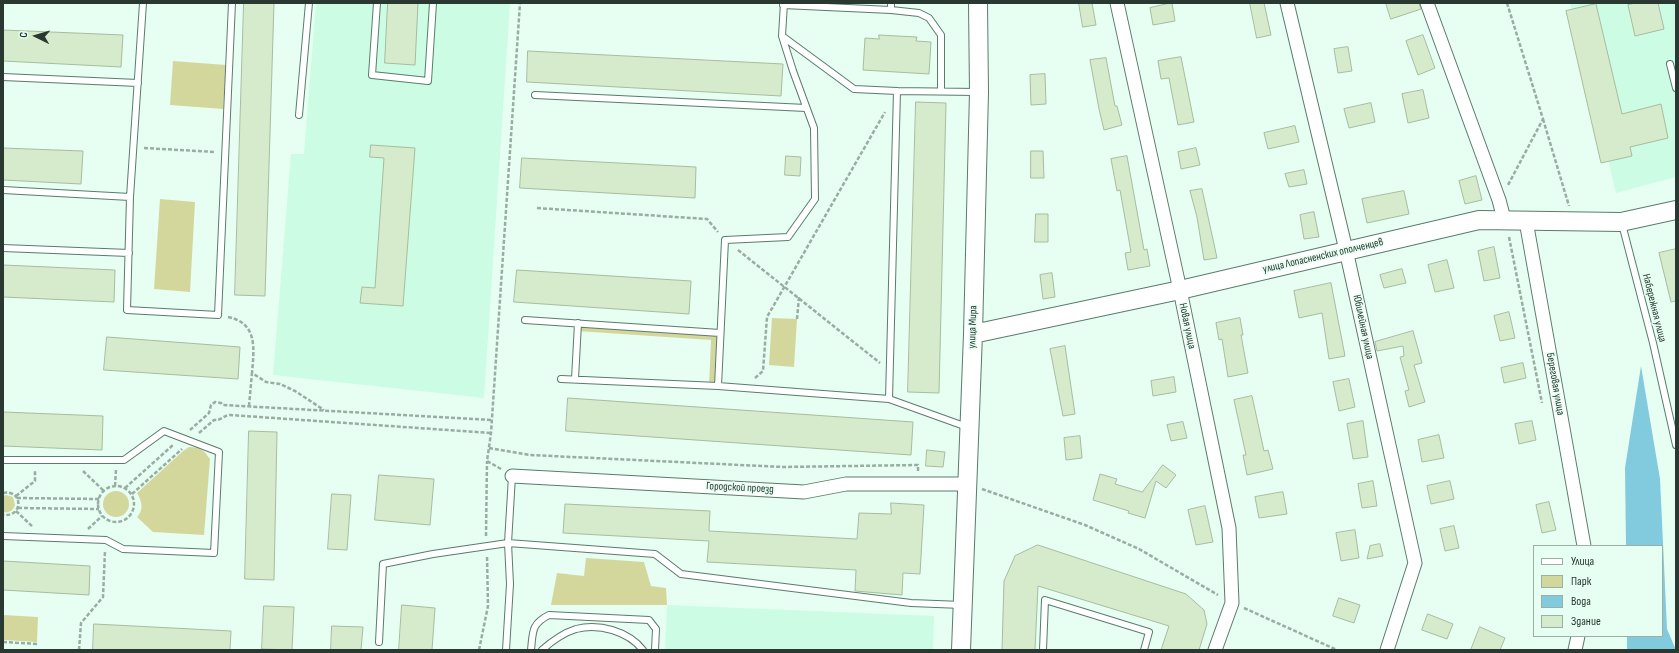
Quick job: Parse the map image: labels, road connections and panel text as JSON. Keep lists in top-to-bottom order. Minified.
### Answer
{"streets":{"street":["улица Лопасненских ополченцев","Новая улица","улица Мира","Юбилейная улица","Береговая улица","Городской проезд"],"lane":["Набережная улица"]},"crossings":[["улица Лопасненских ополченцев","Набережная улица"],["улица Лопасненских ополченцев","Новая улица"],["улица Лопасненских ополченцев","улица Мира"],["улица Лопасненских ополченцев","Юбилейная улица"],["улица Лопасненских ополченцев","Береговая улица"],["улица Мира","Городской проезд"]],"legend":["Улица","Парк","Вода","Здание"],"north":"left"}
